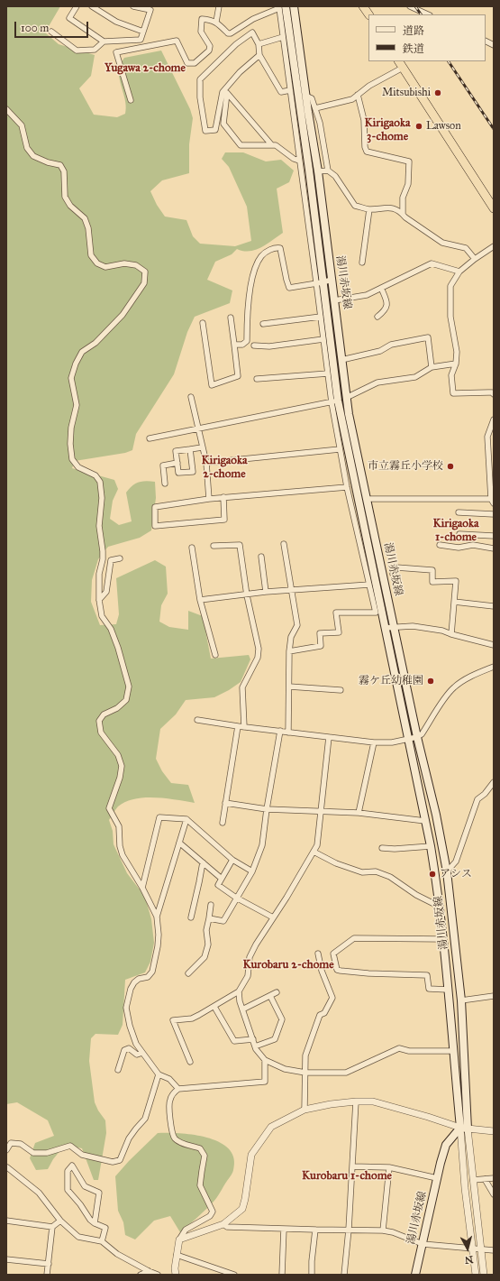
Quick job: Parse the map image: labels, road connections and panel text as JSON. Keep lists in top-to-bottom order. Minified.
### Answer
{"streets":{"main road":["湯川赤坂線"]},"districts":["Yugawa 2-chome","Kirigaoka 3-chome","Kirigaoka 2-chome","Kirigaoka 1-chome","Kurobaru 2-chome","Kurobaru 1-chome"],"places":["Mitsubishi","Lawson","市立霧丘小学校","霧ケ丘幼稚園","アシス"],"legend":["道路","鉄道"],"scale_bar":"100 m","north":"bottom"}
